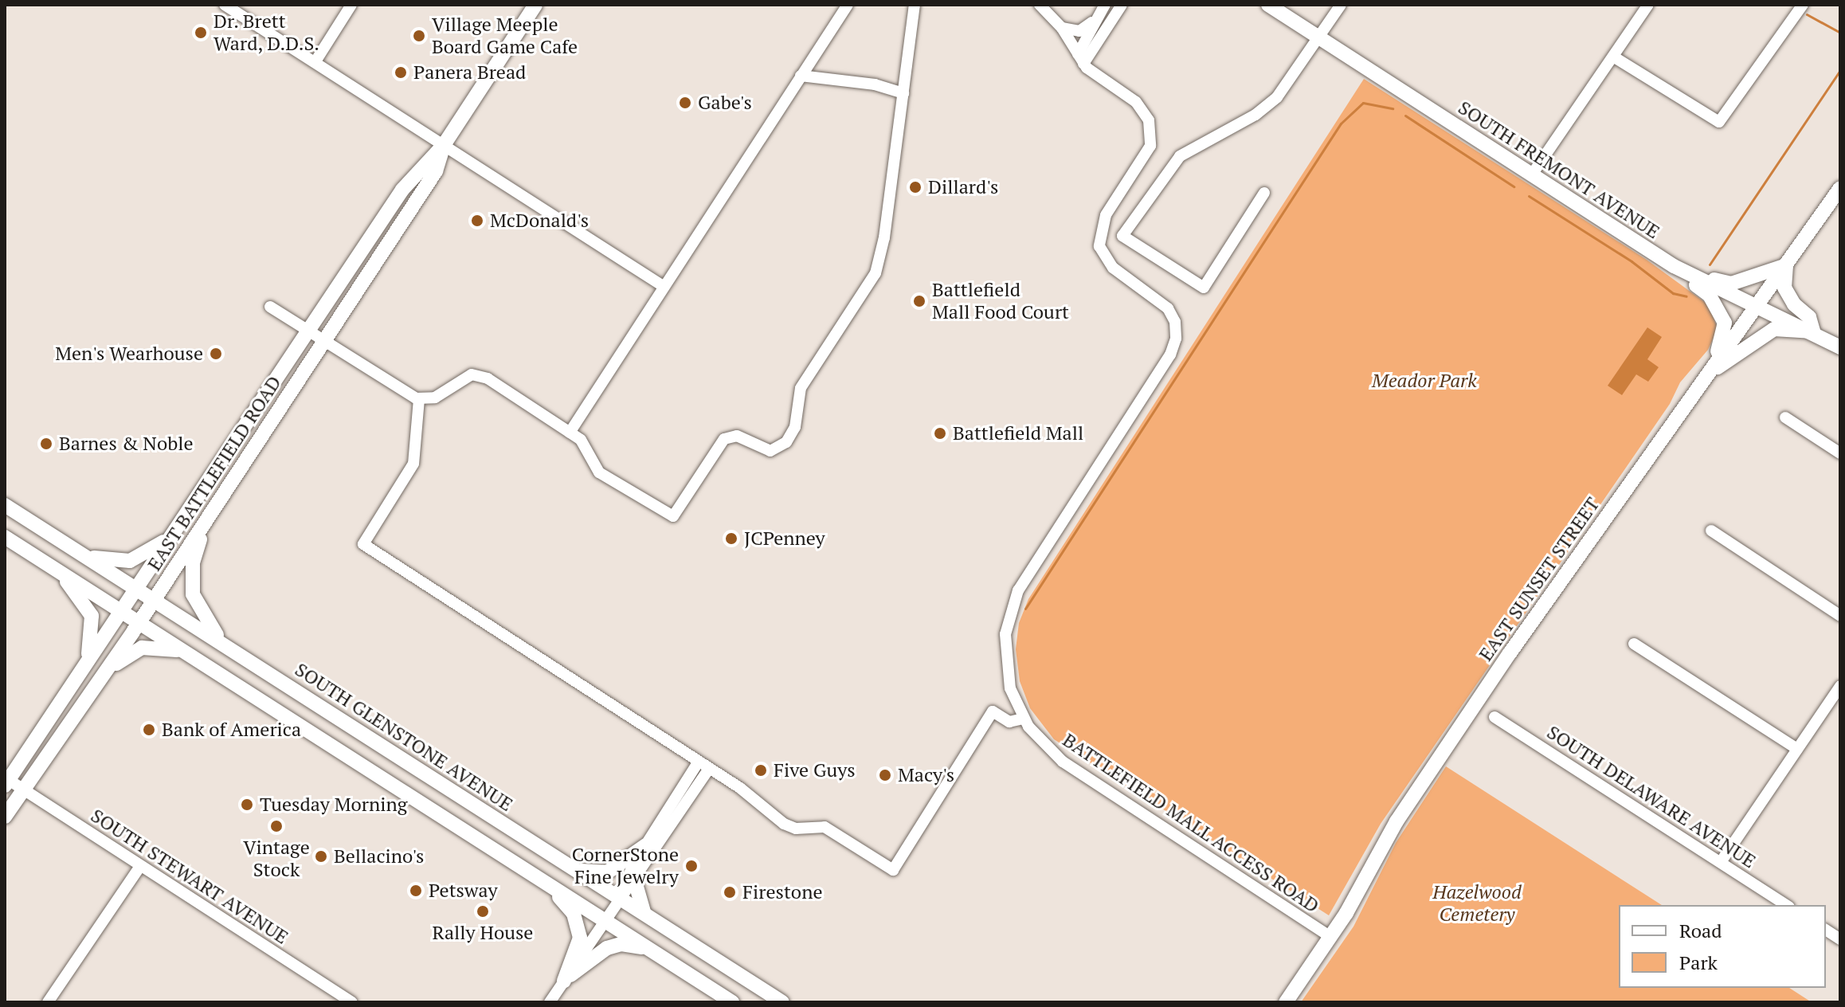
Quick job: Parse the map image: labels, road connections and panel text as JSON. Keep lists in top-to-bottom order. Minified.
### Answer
{"streets":{"main road":["SOUTH FREMONT AVENUE","EAST BATTLEFIELD ROAD","EAST SUNSET STREET","SOUTH GLENSTONE AVENUE"],"street":["SOUTH DELAWARE AVENUE","BATTLEFIELD MALL ACCESS ROAD","SOUTH STEWART AVENUE"]},"crossings":[["SOUTH FREMONT AVENUE","EAST SUNSET STREET"],["EAST BATTLEFIELD ROAD","SOUTH GLENSTONE AVENUE"],["EAST BATTLEFIELD ROAD","SOUTH STEWART AVENUE"],["EAST SUNSET STREET","BATTLEFIELD MALL ACCESS ROAD"]],"parks":["Meador Park","Hazelwood Cemetery"],"places":["Dr. Brett Ward, D.D.S.","Village Meeple Board Game Cafe","Panera Bread","Gabe's","Dillard's","McDonald's","Battlefield Mall Food Court","Men's Wearhouse","Battlefield Mall","Barnes & Noble","JCPenney","Bank of America","Five Guys","Macy's","Tuesday Morning","Vintage Stock","Bellacino's","CornerStone Fine Jewelry","Petsway","Firestone","Rally House"],"legend":["Road","Park"]}
